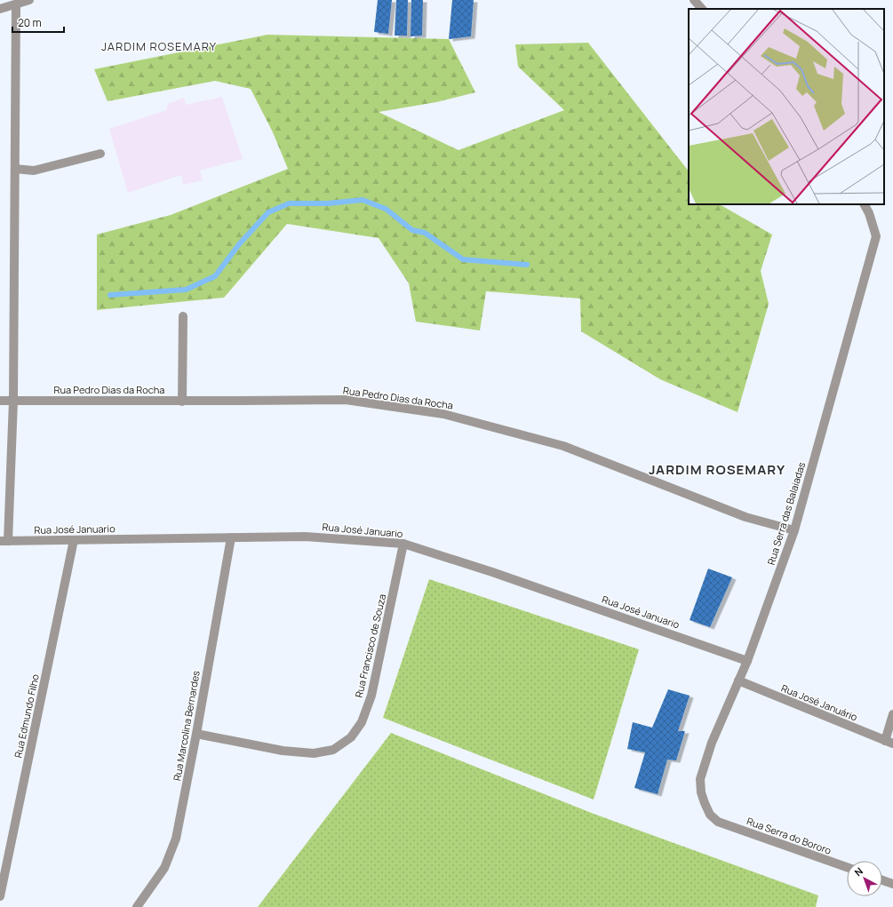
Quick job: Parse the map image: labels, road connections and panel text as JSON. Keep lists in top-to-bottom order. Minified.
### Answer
{"streets":{"street":["Rua Pedro Dias da Rocha","Rua Serra das Balaiadas","Rua José Januario","Rua Francisco de Souza","Rua José Januário","Rua Edmundo Filho","Rua Marcolina Bernardes","Rua Serra do Bororo"]},"crossings":[["Rua Pedro Dias da Rocha","Rua Serra das Balaiadas"],["Rua Serra das Balaiadas","Rua José Januario"],["Rua Serra das Balaiadas","Rua José Januário"],["Rua Serra das Balaiadas","Rua Serra do Bororo"],["Rua José Januario","Rua Francisco de Souza"],["Rua José Januario","Rua Edmundo Filho"],["Rua José Januario","Rua Marcolina Bernardes"],["Rua Francisco de Souza","Rua Marcolina Bernardes"]],"districts":["JARDIM ROSEMARY","JARDIM ROSEMARY"],"scale_bar":"20 m","north":"top left"}
